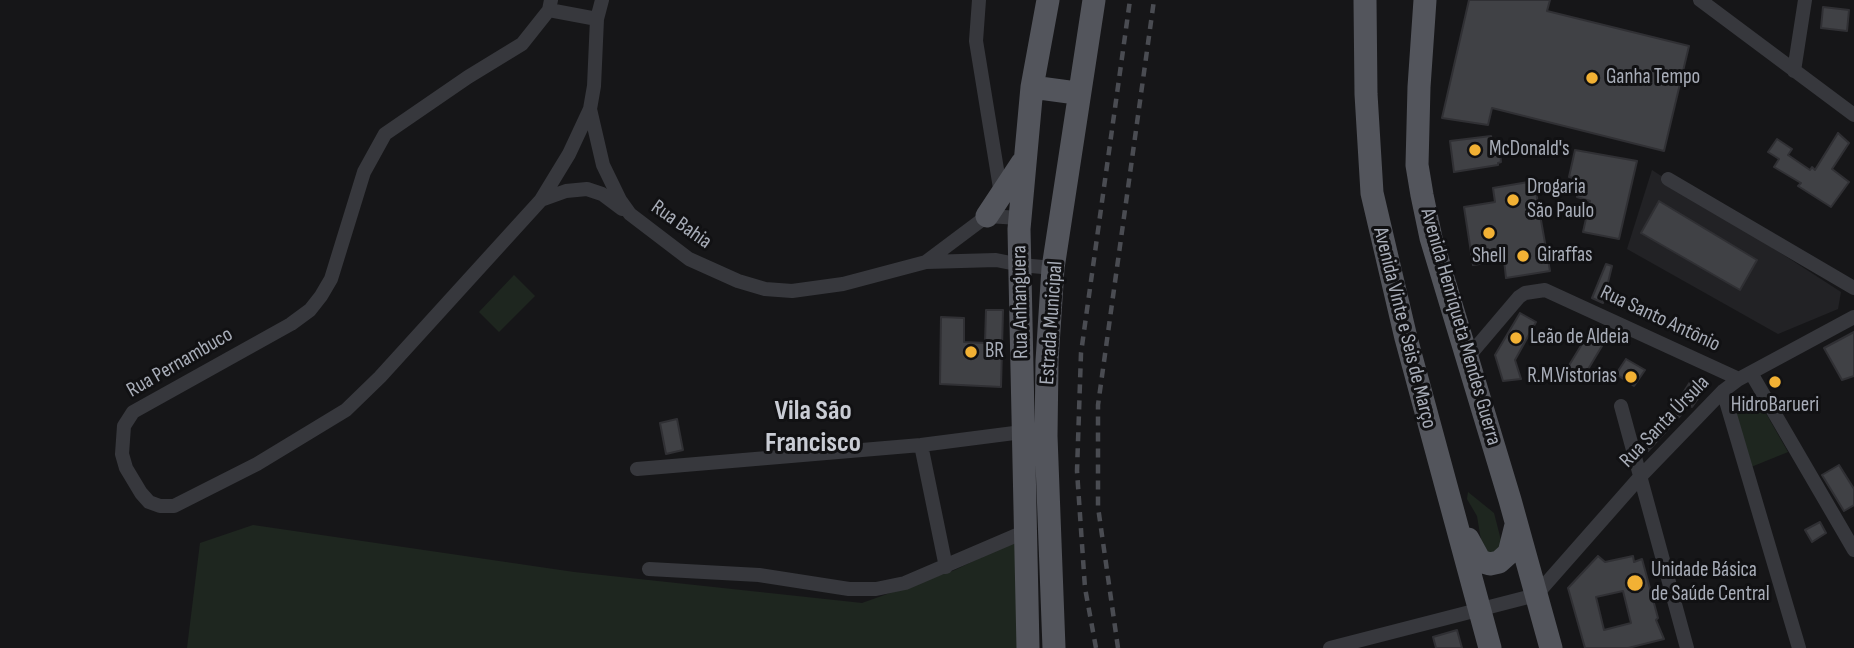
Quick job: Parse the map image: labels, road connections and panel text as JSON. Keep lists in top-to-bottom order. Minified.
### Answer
{"streets":{"main road":["Rua Anhanguera","Estrada Municipal","Avenida Henriqueta Mendes Guerra","Avenida Vinte e Seis de Março"],"street":["Rua Bahia","Rua Santo Antônio","Rua Pernambuco","Rua Santa Úrsula"]},"crossings":[["Rua Bahia","Rua Pernambuco"],["Rua Santo Antônio","Avenida Henriqueta Mendes Guerra"],["Rua Santo Antônio","Rua Santa Úrsula"],["Avenida Henriqueta Mendes Guerra","Rua Santa Úrsula"]],"districts":["Vila São Francisco"],"places":["Ganha Tempo","McDonald's","Drogaria São Paulo","Shell","Giraffas","Leão de Aldeia","BR","R.M.Vistorias","HidroBarueri","Unidade Básica de Saúde Central"]}
